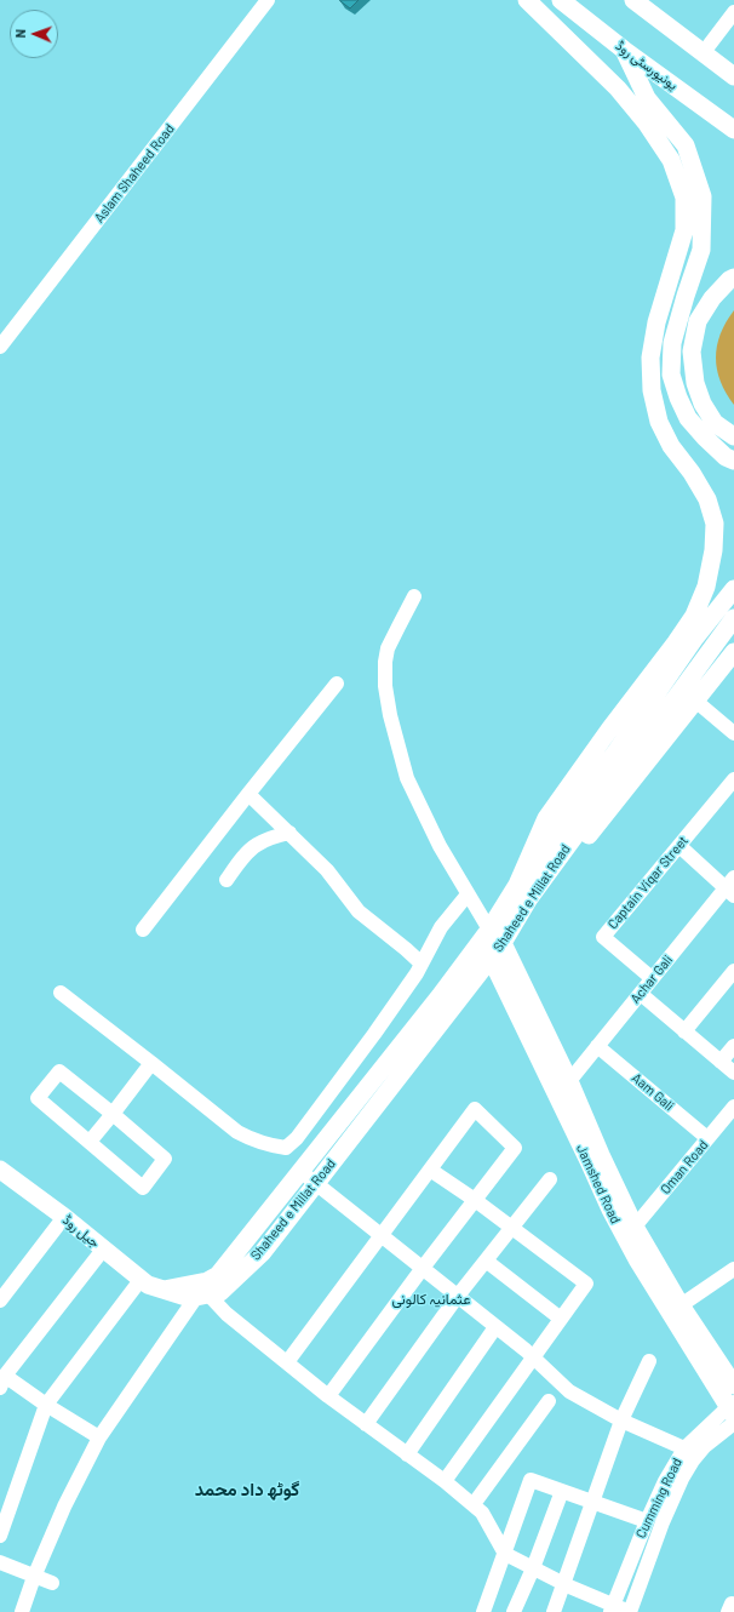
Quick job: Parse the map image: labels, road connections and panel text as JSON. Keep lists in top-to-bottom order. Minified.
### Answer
{"streets":{"main road":["یونیورسٹی روڈ","Shaheed e Millat Road","Jamshed Road","جیل روڈ"],"street":["Aslam Shaheed Road","Captain Viqar Street","Achar Gali","Aam Gali","Oman Road","Cumming Road"]},"crossings":[["Captain Viqar Street","Achar Gali"],["Shaheed e Millat Road","Jamshed Road"],["Shaheed e Millat Road","جیل روڈ"],["Achar Gali","Aam Gali"],["Achar Gali","Jamshed Road"],["Aam Gali","Oman Road"],["Oman Road","Jamshed Road"],["Jamshed Road","Cumming Road"]],"districts":["عثمانیہ کالونی","گوٹھ داد محمد"],"north":"left"}
